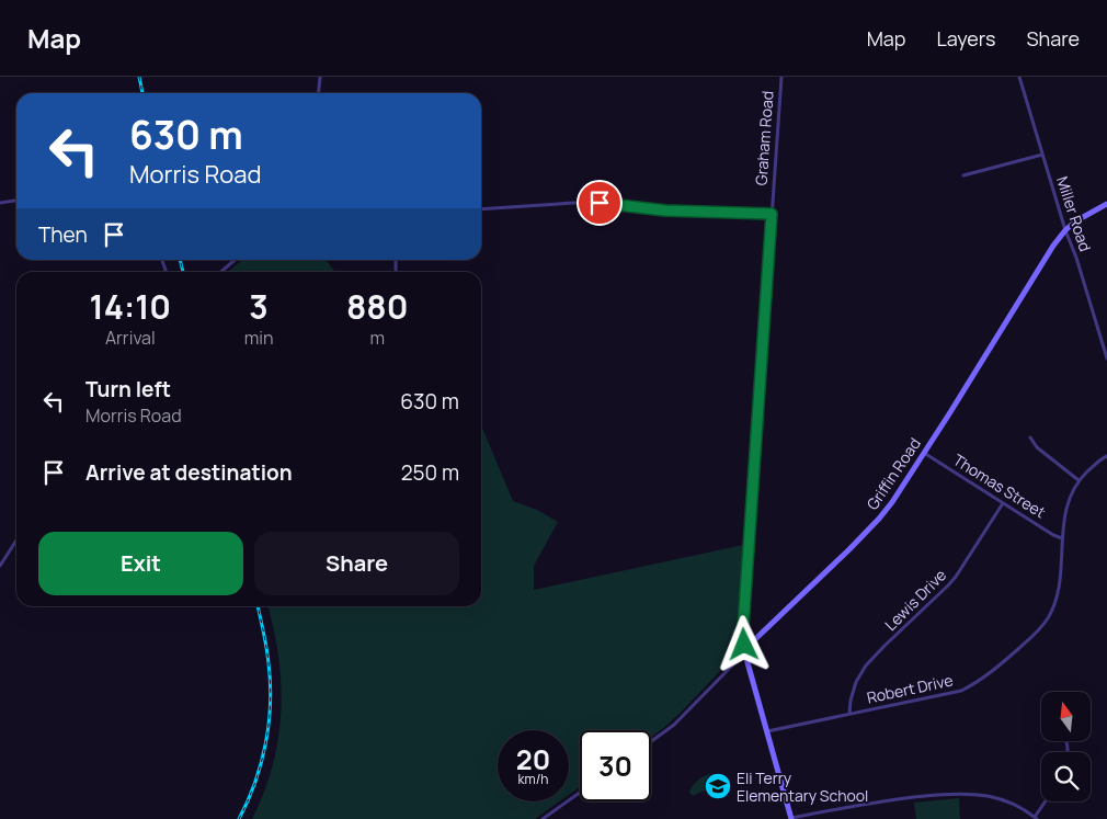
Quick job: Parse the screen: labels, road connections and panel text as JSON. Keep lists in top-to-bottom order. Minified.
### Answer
{"streets":{"street":["Graham Road","Miller Road","Griffin Road","Thomas Street","Lewis Drive","Robert Drive"]},"crossings":[["Graham Road","Griffin Road"],["Graham Road","Robert Drive"],["Miller Road","Griffin Road"],["Griffin Road","Thomas Street"],["Thomas Street","Lewis Drive"],["Thomas Street","Robert Drive"],["Lewis Drive","Robert Drive"]],"places":{"school or university":["Eli Terry Elementary School"]},"north":"top","page":{"header":"Map","nav":["Map","Layers","Share"],"turn":["630 m","Morris Road"],"then":"Then","eta":["14:10","Arrival","3","min","880","m"],"list":[{"name":"Turn left","note":"Morris Road","value":"630 m"},{"name":"Arrive at destination","value":"250 m"}],"buttons":["Exit","Share"],"speed":"20 km/h","limit":"30"}}
